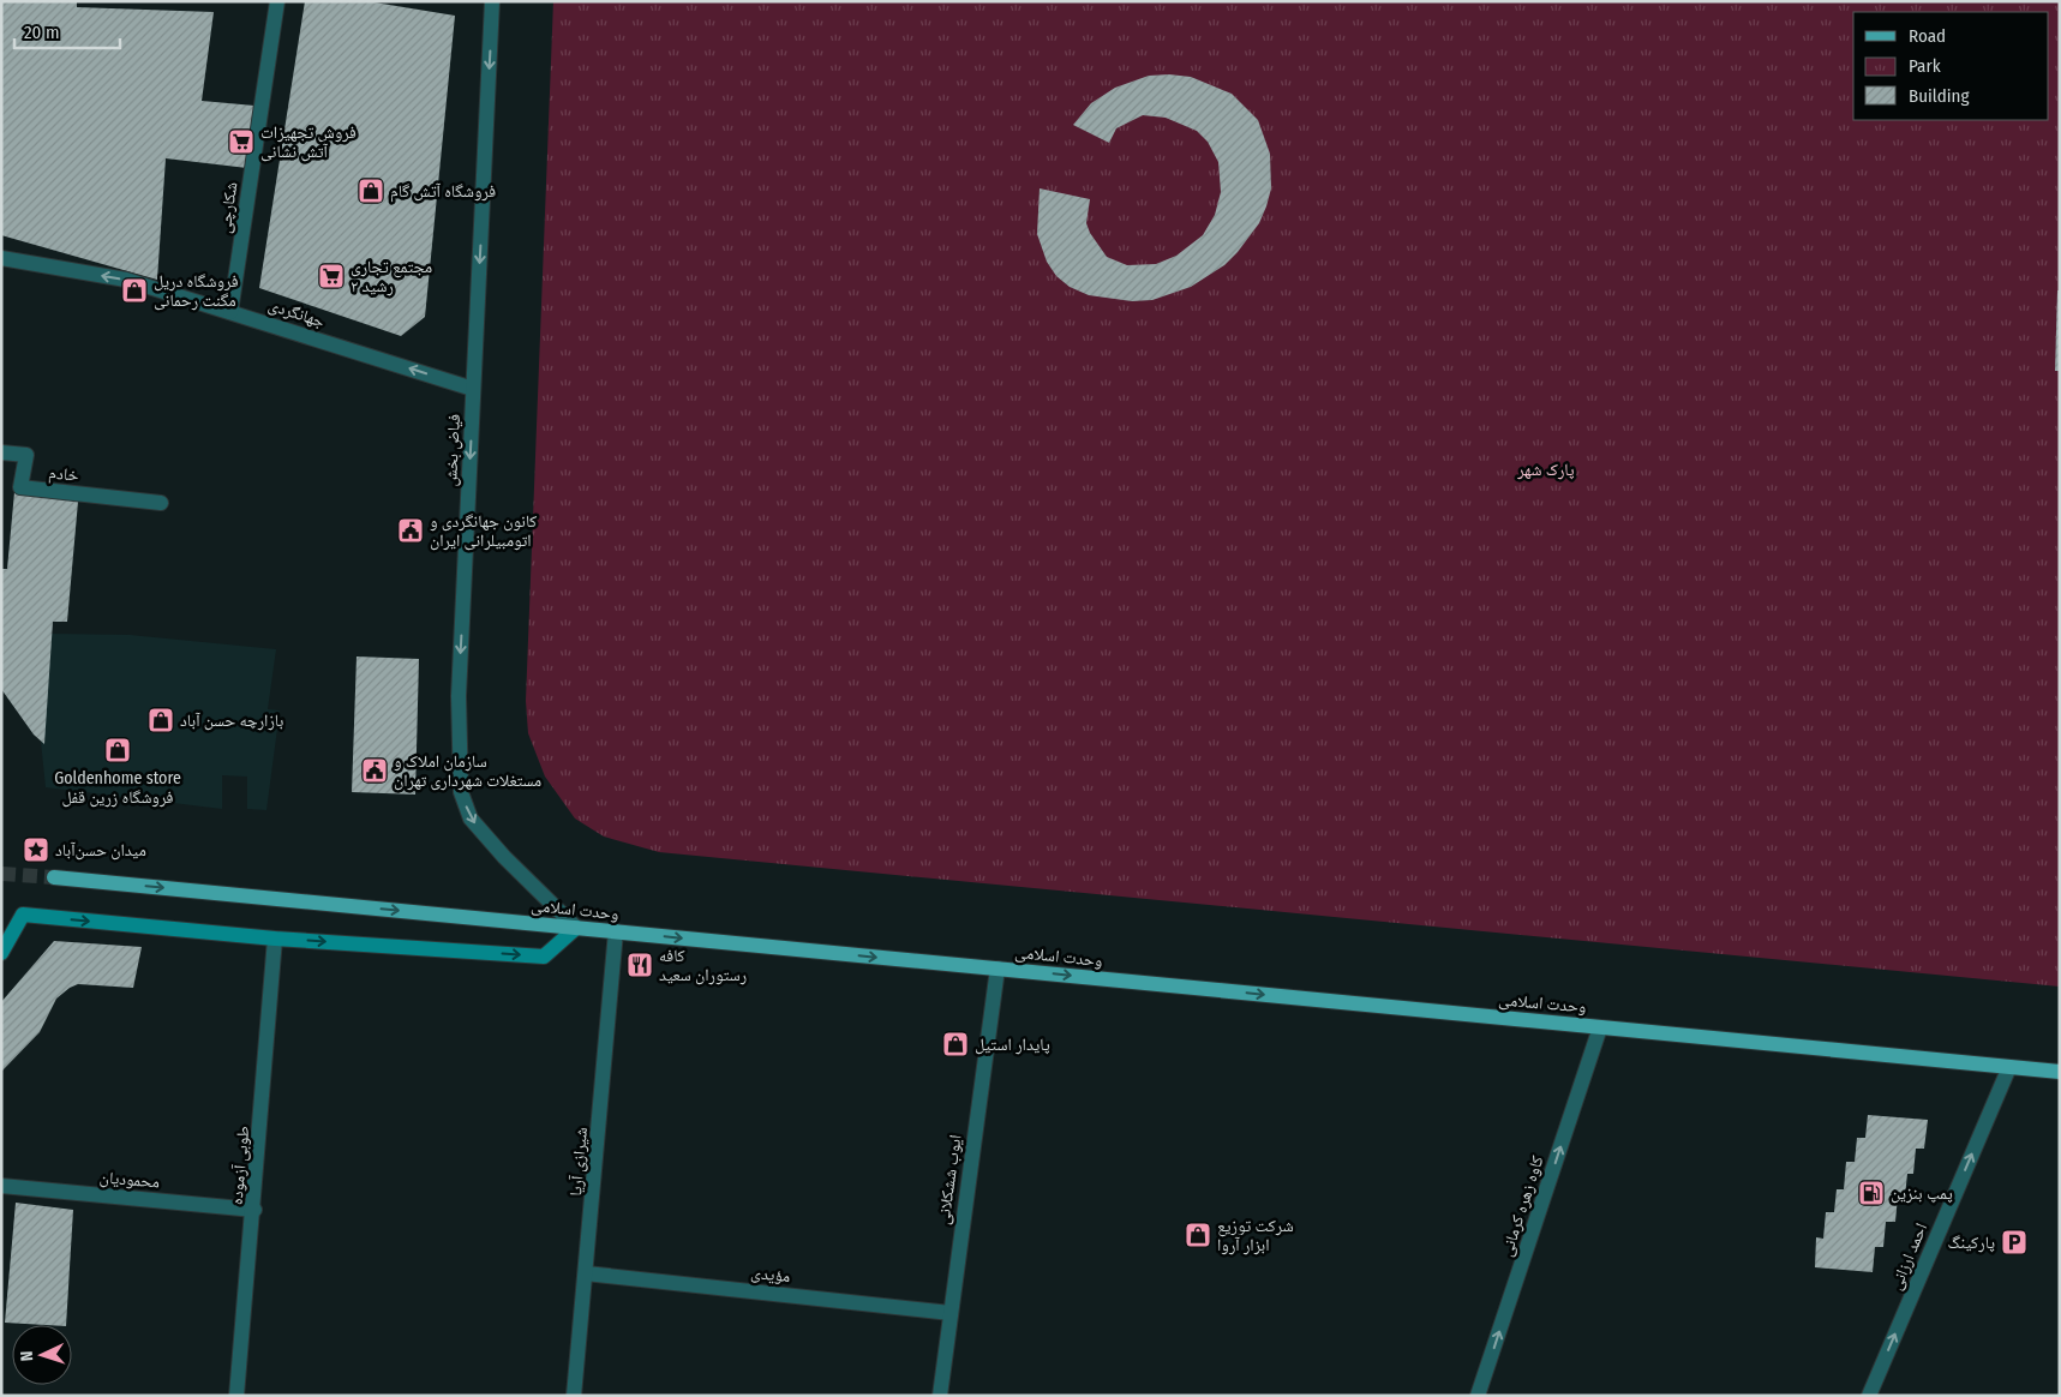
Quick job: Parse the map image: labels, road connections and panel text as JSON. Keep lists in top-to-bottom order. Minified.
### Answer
{"streets":{"main road":["وحدت اسلامی"],"street":["شکارچی","جهانگردی","فیاض بخش","خادم","شیرازی آریا","طوبی آزموده","محمودیان","ایوب ششکلانی","کاوه زهره کرمانی","احمد ارزانی","مؤیدی"]},"crossings":[["شکارچی","جهانگردی"],["جهانگردی","فیاض بخش"],["فیاض بخش","وحدت اسلامی"],["وحدت اسلامی","شیرازی آریا"],["وحدت اسلامی","ایوب ششکلانی"],["وحدت اسلامی","کاوه زهره کرمانی"],["وحدت اسلامی","احمد ارزانی"],["شیرازی آریا","مؤیدی"],["طوبی آزموده","محمودیان"],["ایوب ششکلانی","مؤیدی"]],"one_way":["جهانگردی","فیاض بخش","کاوه زهره کرمانی","احمد ارزانی"],"parks":["پارک شهر"],"places":{"supermarket":["فروش تجهیزات آتش نشانی","مجتمع تجاری رشید ۲"],"shop":["فروشگاه آتش گام","فروشگاه دریل مگنت رحمانی","بازارچه حسن آباد","Goldenhome store فروشگاه زرین قفل","پایدار استیل","شرکت توزیع ابزار آروا"],"public building":["کانون جهانگردی و اتومبیلرانی ایران","سازمان املاک و مستغلات شهرداری تهران"],"place":["میدان حسن‌آباد"],"restaurant":["کافه رستوران سعید"],"fuel station":["پمپ بنزین"],"parking":["پارکینگ"]},"legend":["Road","Park","Building"],"scale_bar":"20 m","north":"left"}
